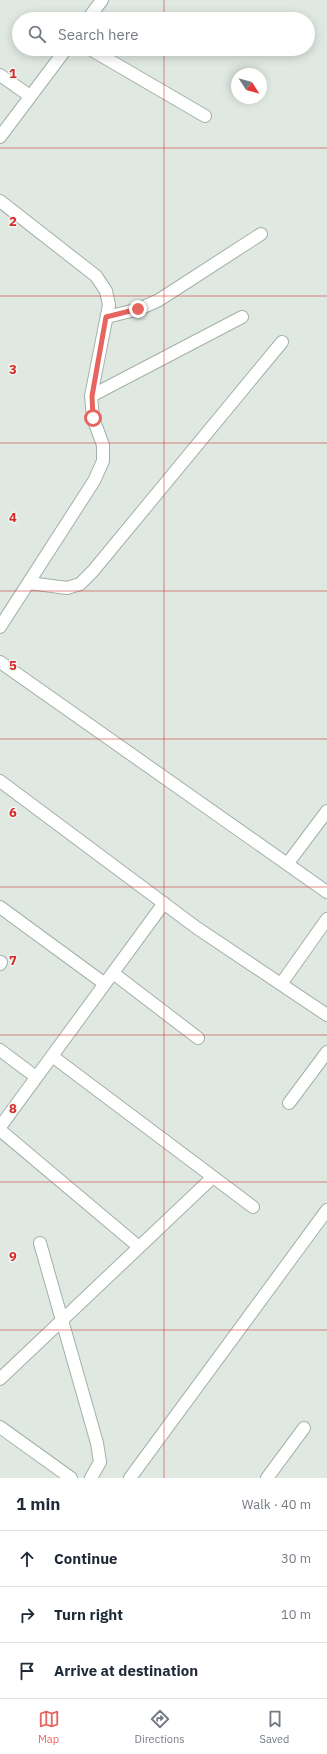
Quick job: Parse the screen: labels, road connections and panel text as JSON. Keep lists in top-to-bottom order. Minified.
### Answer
{"north":"bottom right","page":{"search":"Search here","heading":["1 min","Walk · 40 m"],"list":[["Continue","30 m"],["Turn right","10 m"],"Arrive at destination"],"nav":["Map","Directions","Saved"]},"grid":{"rows":["1","2","3","4","5","6","7","8","9"]}}
